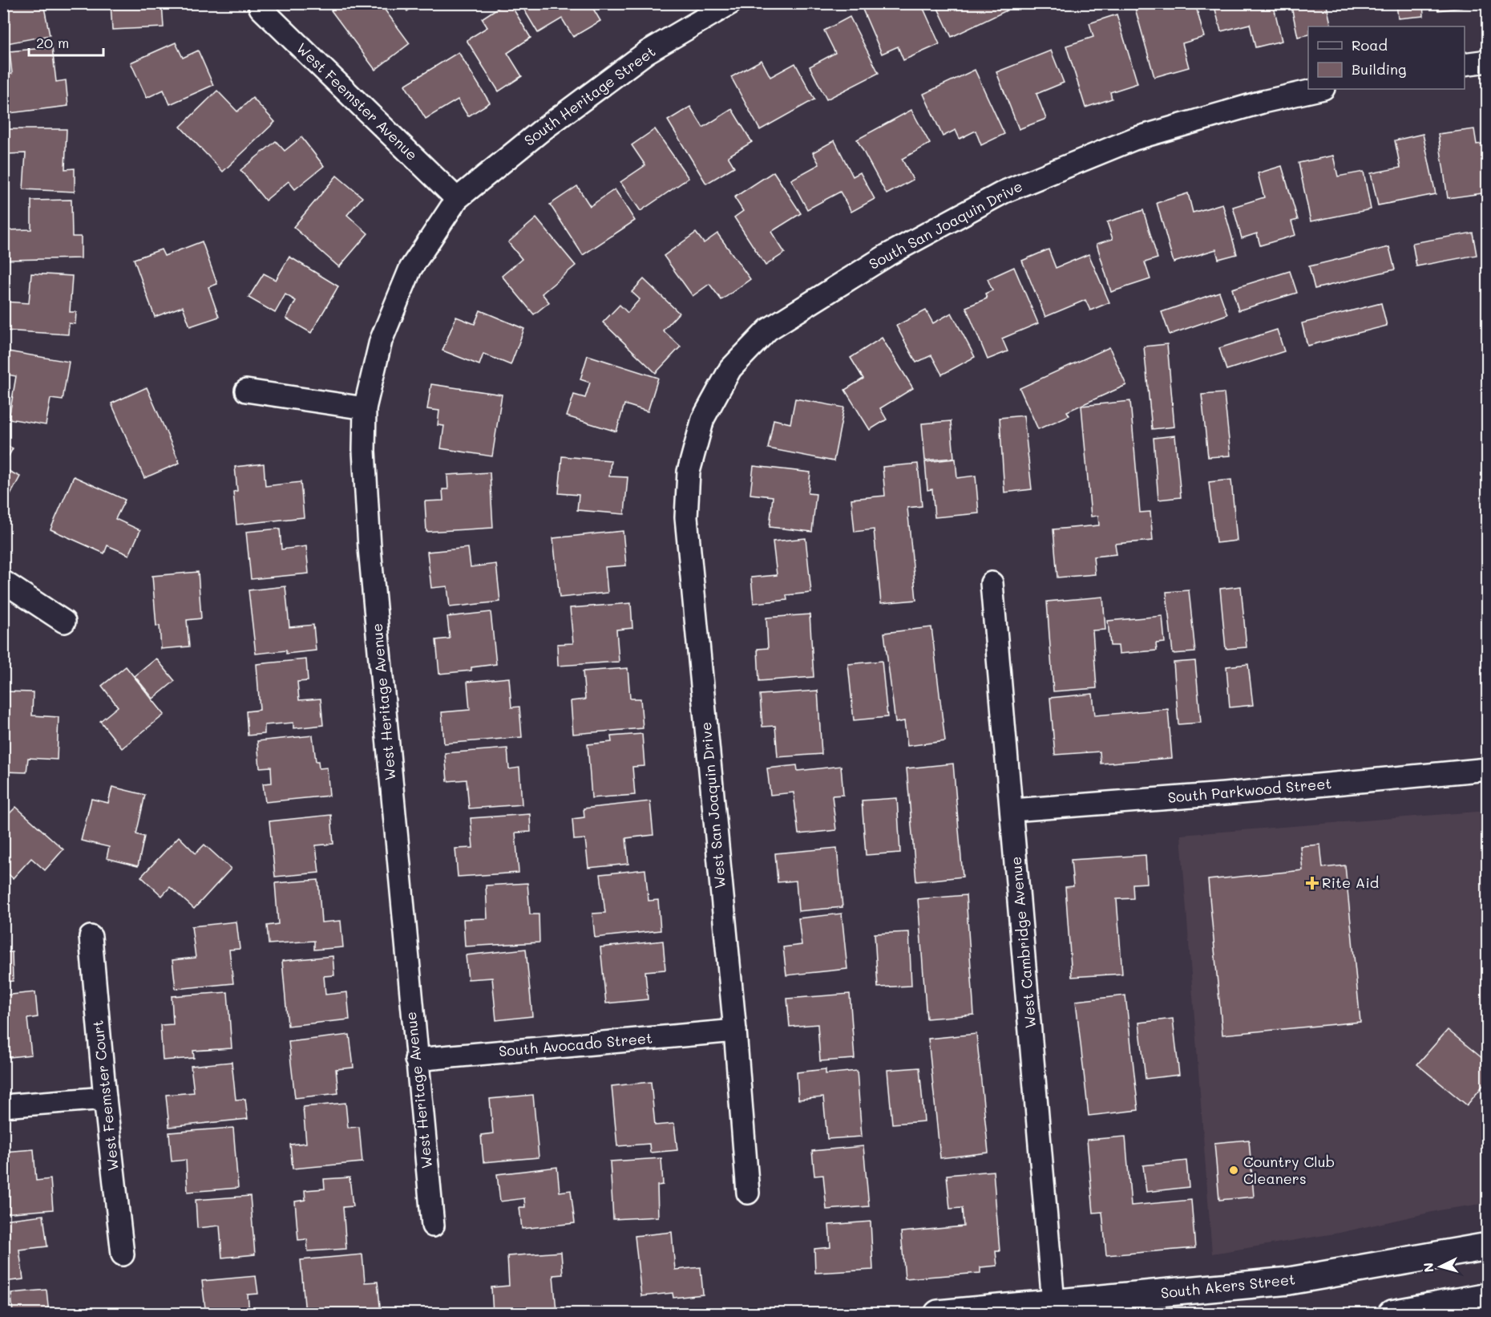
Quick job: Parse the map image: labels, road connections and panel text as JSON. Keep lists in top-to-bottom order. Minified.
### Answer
{"streets":{"main road":["South Akers Street"],"street":["South Heritage Street","West Feemster Avenue","South San Joaquin Drive","West Heritage Avenue","South Parkwood Street","West San Joaquin Drive","West Cambridge Avenue","South Avocado Street","West Feemster Court"]},"crossings":[["South Heritage Street","West Feemster Avenue"],["South Heritage Street","West Heritage Avenue"],["West Feemster Avenue","West Heritage Avenue"],["South San Joaquin Drive","West San Joaquin Drive"],["West Heritage Avenue","South Avocado Street"],["South Parkwood Street","West Cambridge Avenue"],["West San Joaquin Drive","South Avocado Street"],["West Cambridge Avenue","South Akers Street"]],"places":{"health":["Rite Aid"],"other":["Country Club Cleaners"]},"legend":["Road","Building"],"scale_bar":"20 m","north":"left"}
